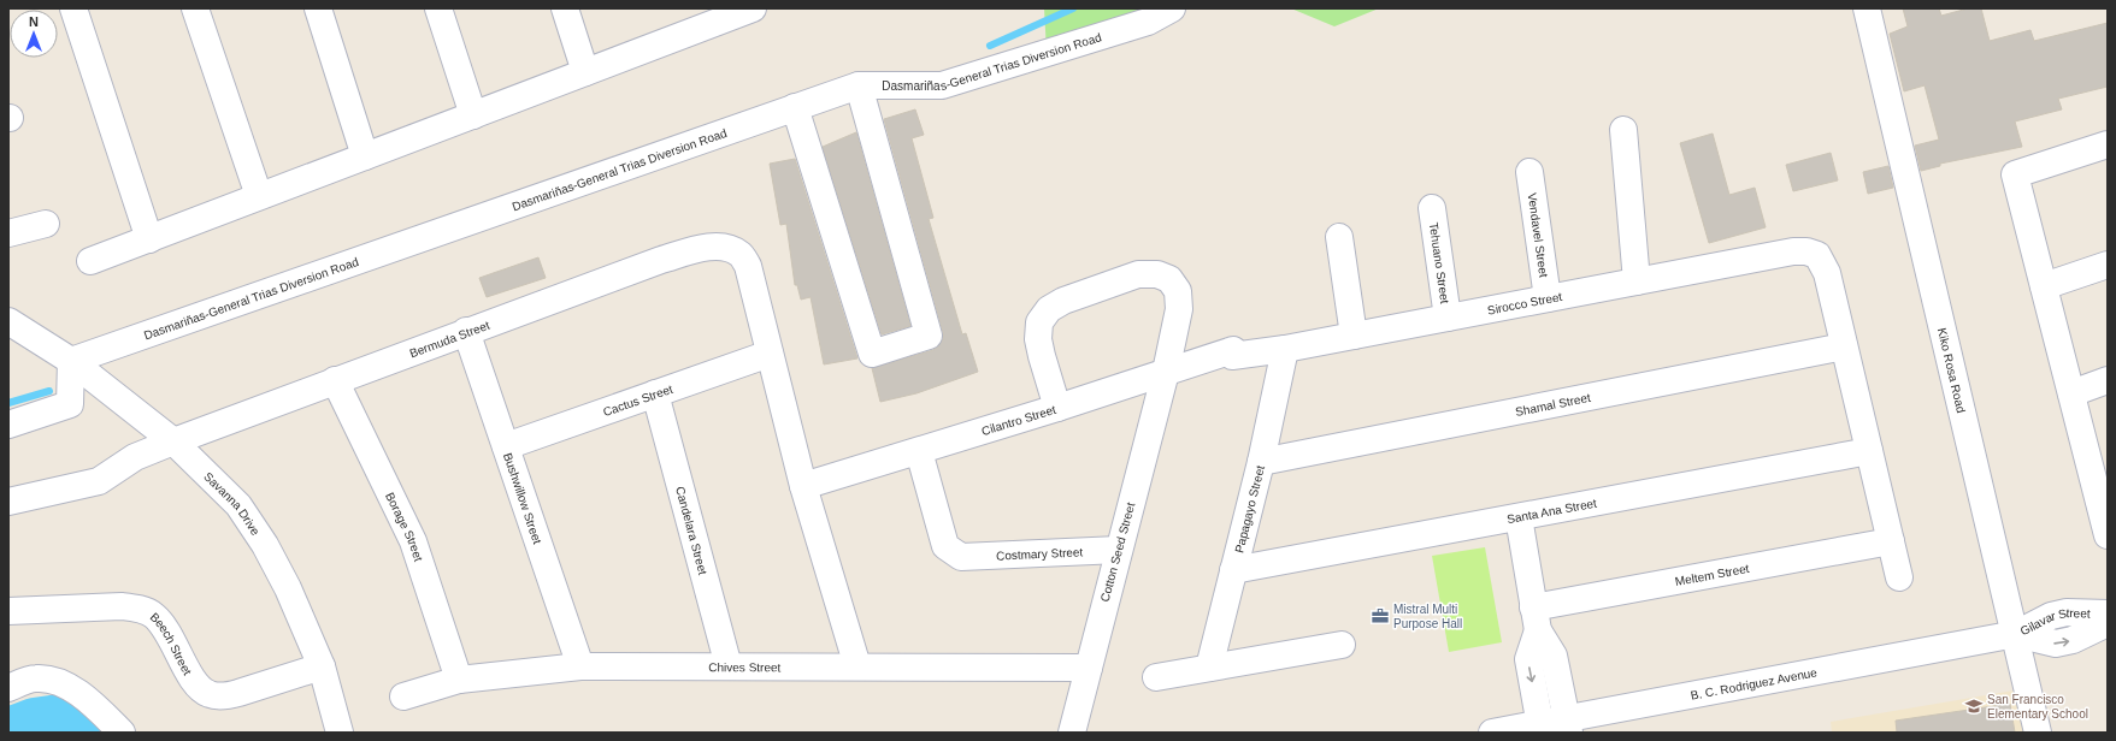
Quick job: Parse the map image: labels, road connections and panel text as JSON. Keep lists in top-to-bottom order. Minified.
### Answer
{"streets":{"street":["Dasmariñas-General Trias Diversion Road","Vendavel Street","Tehuano Street","Sirocco Street","Bermuda Street","Kiko Rosa Road","Cactus Street","Shamal Street","Cilantro Street","Bushwillow Street","Savanna Drive","Papagayo Street","Santa Ana Street","Borage Street","Candelara Street","Cotton Seed Street","Costmary Street","Meltem Street","Gilavar Street","Beech Street","Chives Street","B. C. Rodriguez Avenue"]},"crossings":[["Dasmariñas-General Trias Diversion Road","Savanna Drive"],["Vendavel Street","Sirocco Street"],["Tehuano Street","Sirocco Street"],["Sirocco Street","Shamal Street"],["Sirocco Street","Cilantro Street"],["Sirocco Street","Papagayo Street"],["Bermuda Street","Cactus Street"],["Bermuda Street","Bushwillow Street"],["Bermuda Street","Savanna Drive"],["Bermuda Street","Borage Street"],["Kiko Rosa Road","Gilavar Street"],["Kiko Rosa Road","B. C. Rodriguez Avenue"],["Cactus Street","Bushwillow Street"],["Cactus Street","Candelara Street"],["Shamal Street","Papagayo Street"],["Cilantro Street","Cotton Seed Street"],["Cilantro Street","Costmary Street"],["Bushwillow Street","Chives Street"],["Savanna Drive","Beech Street"],["Papagayo Street","Santa Ana Street"],["Borage Street","Chives Street"],["Candelara Street","Chives Street"],["Cotton Seed Street","Costmary Street"],["Cotton Seed Street","Chives Street"],["Gilavar Street","B. C. Rodriguez Avenue"]],"places":{"office":["Mistral Multi Purpose Hall"],"school or university":["San Francisco Elementary School"]},"north":"top"}
